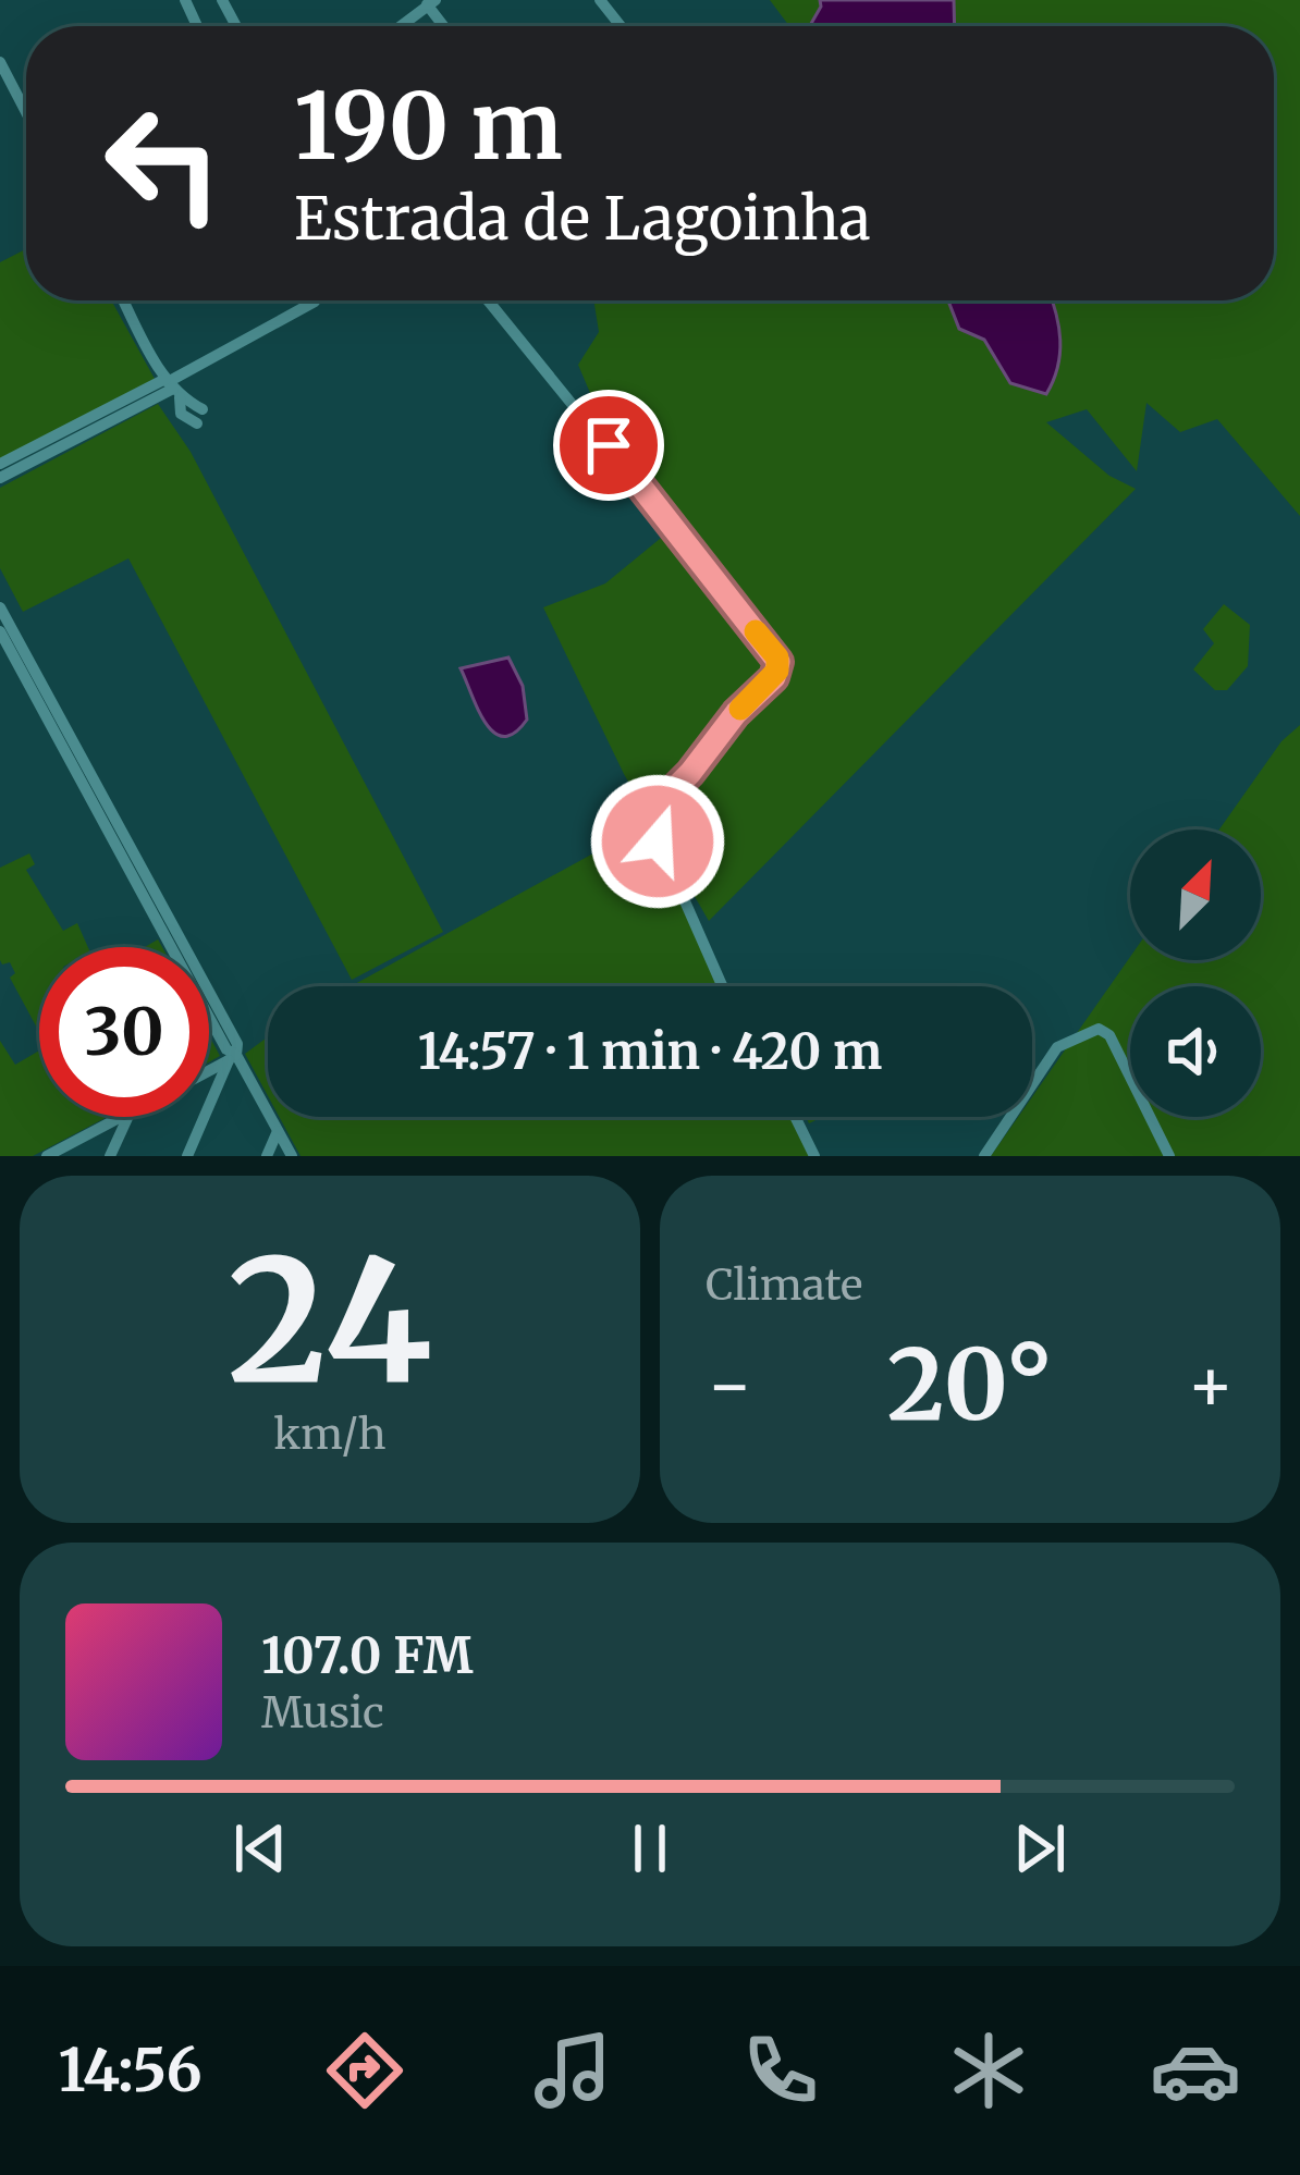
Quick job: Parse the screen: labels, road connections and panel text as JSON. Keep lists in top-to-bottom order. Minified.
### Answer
{"north":"top right","page":{"turn":["190 m","Estrada de Lagoinha"],"limit":"30","trip":"14:57 · 1 min · 420 m","tile":[["24","km/h"],"Climate"],"heat":["−","20°","+"],"song":["107.0 FM","Music"],"tabs":"14:56"}}
